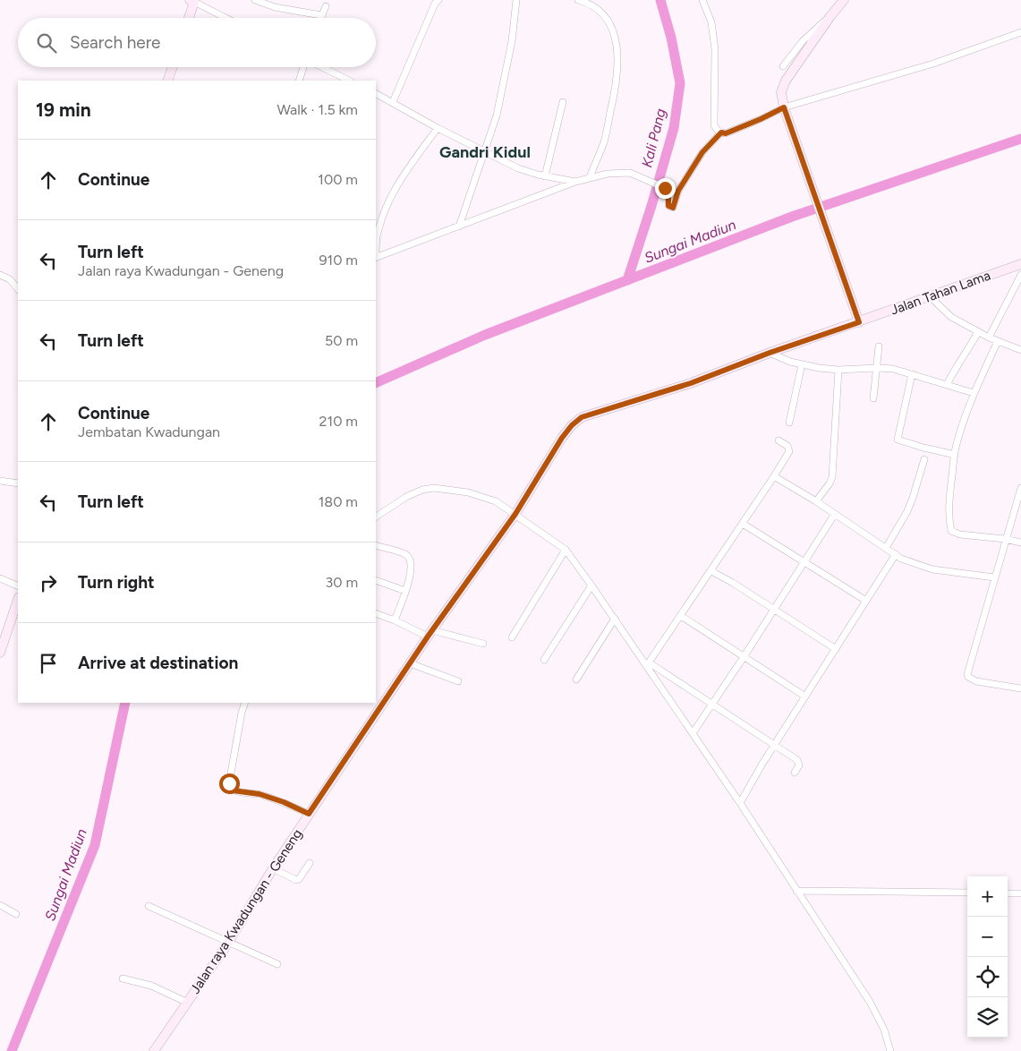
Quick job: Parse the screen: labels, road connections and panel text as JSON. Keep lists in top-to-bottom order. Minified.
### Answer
{"streets":{"main road":["Jalan Tahan Lama","Jalan raya Kwadungan - Geneng"]},"crossings":[["Jalan Tahan Lama","Jalan raya Kwadungan - Geneng"]],"districts":["Gandri Kidul"],"water":["Kali Pang","Sungai Madiun"],"page":{"search":"Search here","heading":["19 min","Walk · 1.5 km"],"list":[["Continue","100 m"],["Turn left","Jalan raya Kwadungan - Geneng","910 m"],["Turn left","50 m"],["Continue","Jembatan Kwadungan","210 m"],["Turn left","180 m"],["Turn right","30 m"],"Arrive at destination"],"map_buttons":["+","−"]}}
